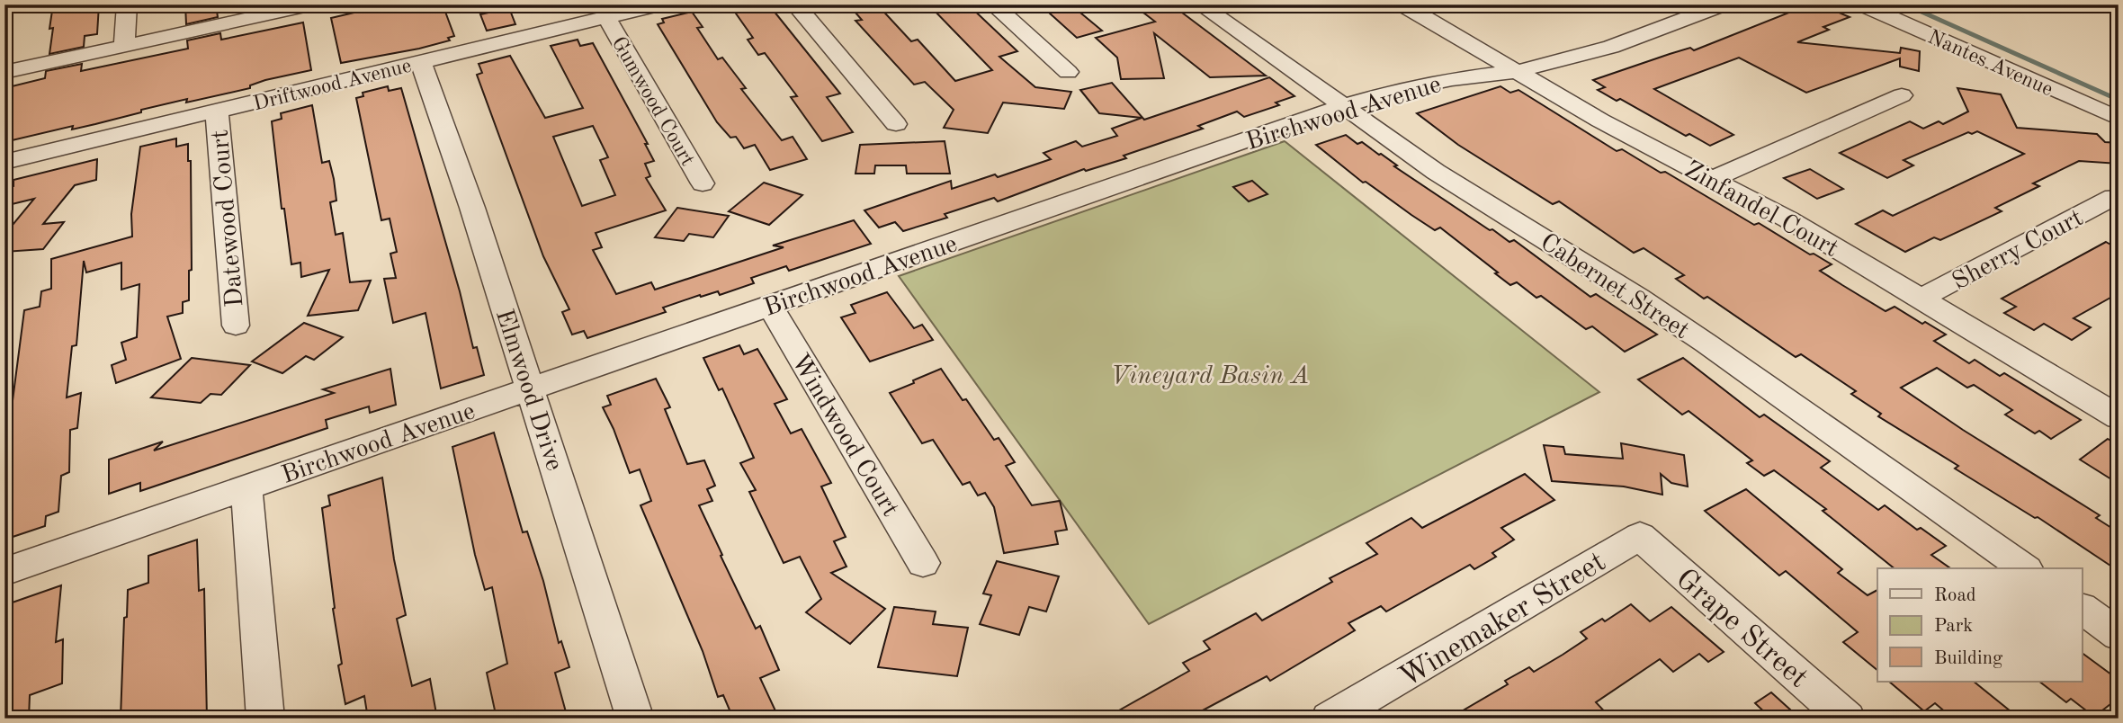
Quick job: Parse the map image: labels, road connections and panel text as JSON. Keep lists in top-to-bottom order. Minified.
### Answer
{"streets":{"street":["Nantes Avenue","Driftwood Avenue","Gumwood Court","Birchwood Avenue","Zinfandel Court","Datewood Court","Sherry Court","Cabernet Street","Elmwood Drive","Windwood Court","Winemaker Street","Grape Street"]},"crossings":[["Driftwood Avenue","Gumwood Court"],["Driftwood Avenue","Datewood Court"],["Driftwood Avenue","Elmwood Drive"],["Birchwood Avenue","Zinfandel Court"],["Birchwood Avenue","Cabernet Street"],["Birchwood Avenue","Elmwood Drive"],["Birchwood Avenue","Windwood Court"],["Zinfandel Court","Sherry Court"],["Winemaker Street","Grape Street"]],"parks":["Vineyard Basin A"],"legend":["Road","Park","Building"]}
